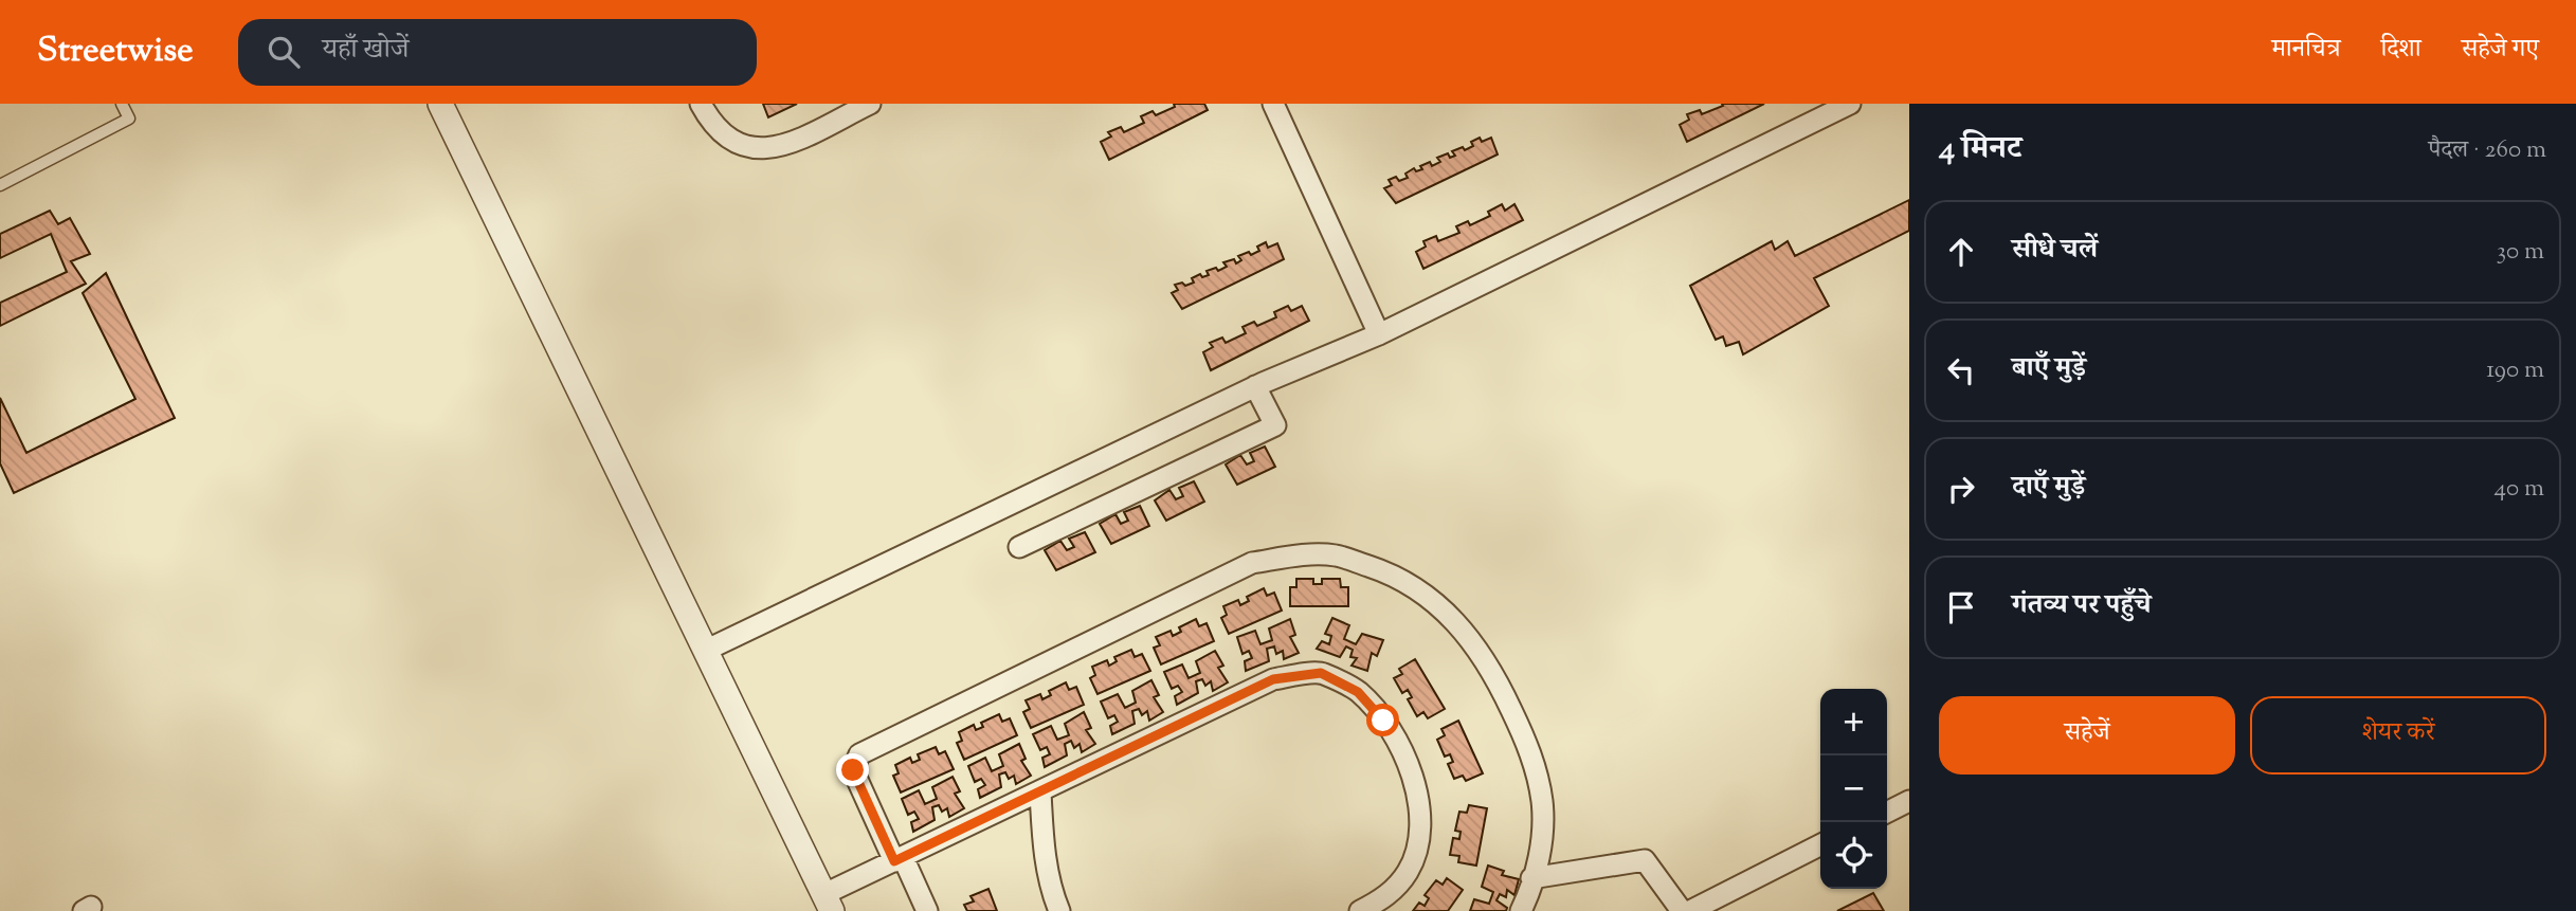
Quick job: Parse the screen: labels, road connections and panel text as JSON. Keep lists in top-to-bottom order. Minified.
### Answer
{"page":{"header":"Streetwise","search":"यहाँ खोजें","nav":["मानचित्र","दिशा","सहेजे गए"],"heading":["4 मिनट","पैदल · 260 m"],"list":[["सीधे चलें","30 m"],["बाएँ मुड़ें","190 m"],["दाएँ मुड़ें","40 m"],"गंतव्य पर पहुँचे"],"buttons":["सहेजें","शेयर करें"],"map_buttons":["+","−"]}}
